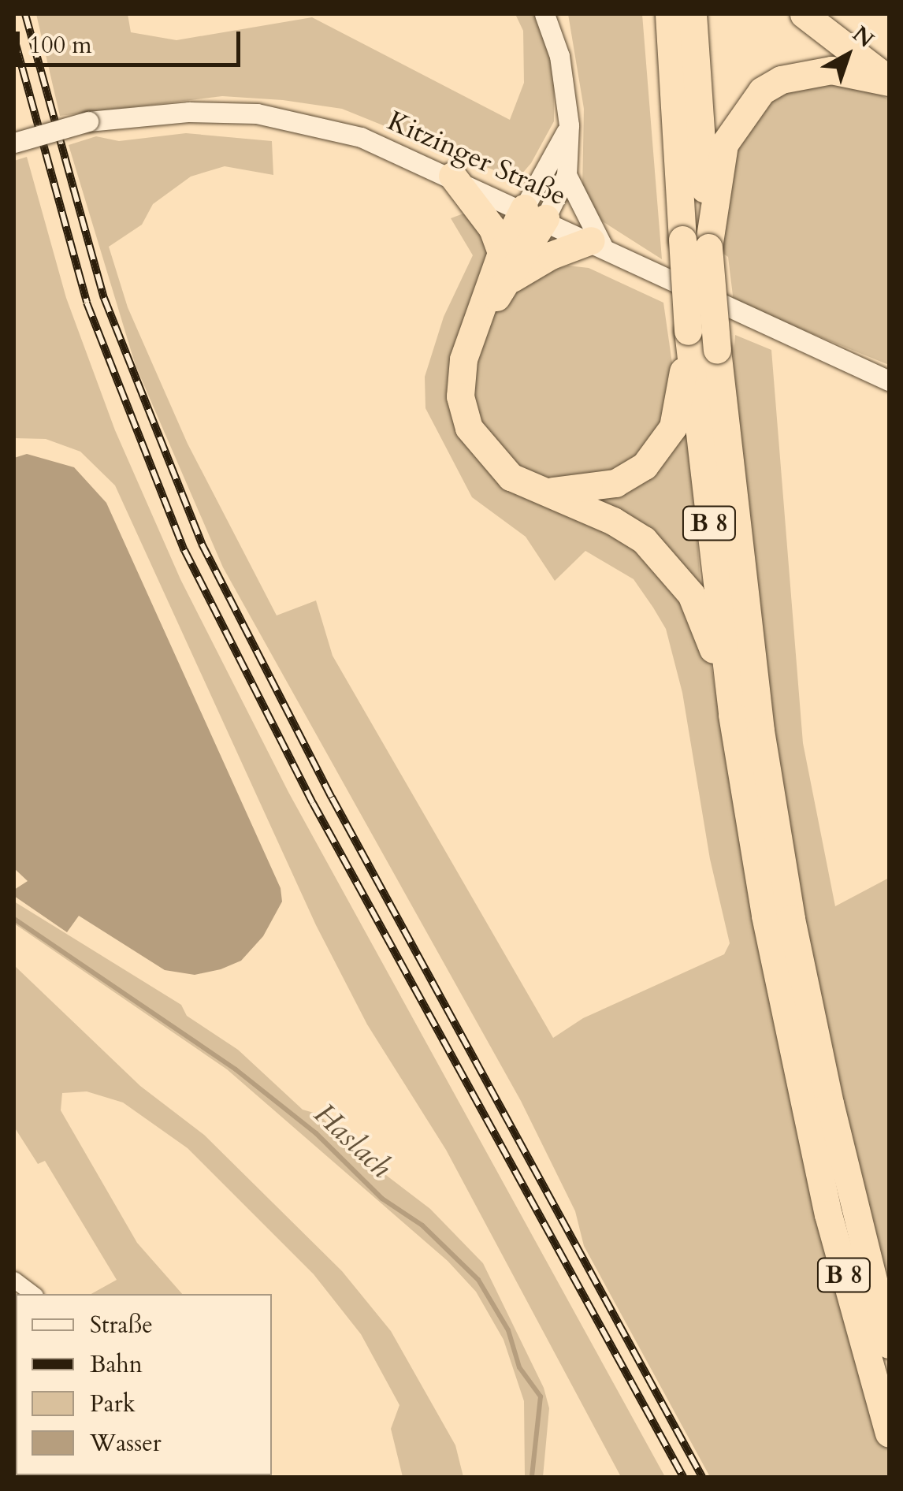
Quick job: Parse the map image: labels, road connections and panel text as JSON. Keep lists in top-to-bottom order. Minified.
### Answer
{"streets":{"highway":["B 8"],"street":["Kitzinger Straße"]},"water":["Haslach"],"legend":["Straße","Bahn","Park","Wasser"],"scale_bar":"100 m","north":"top right"}
